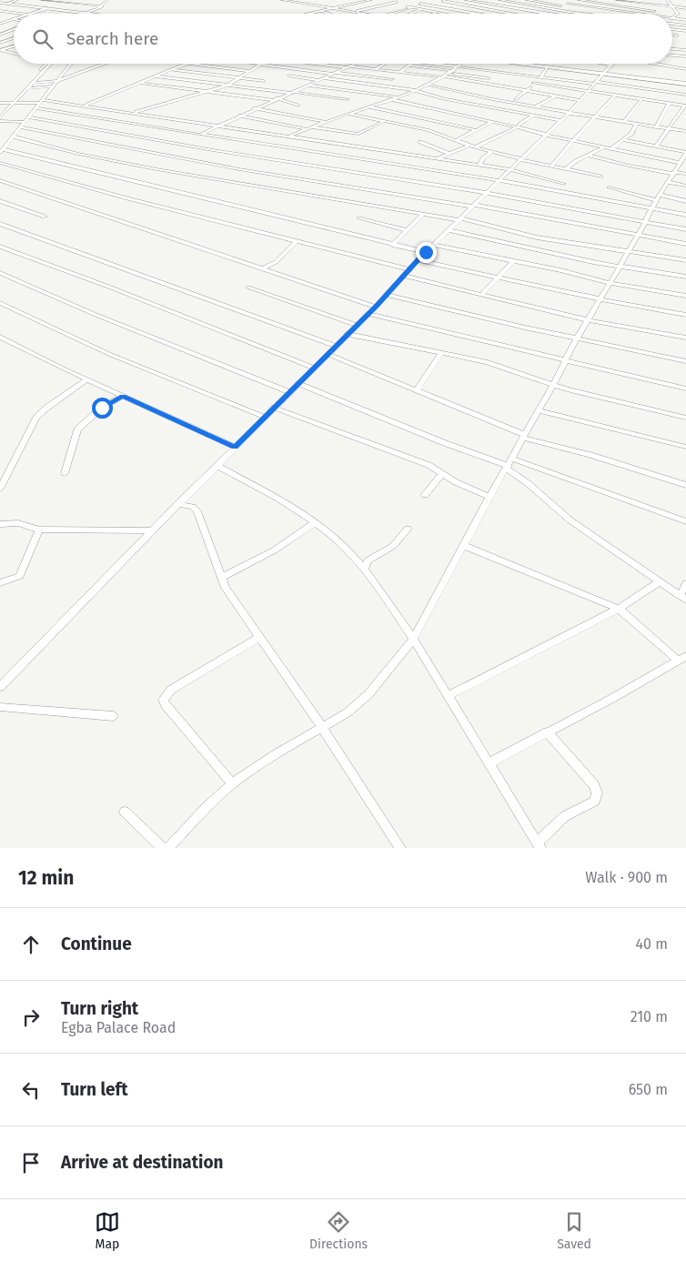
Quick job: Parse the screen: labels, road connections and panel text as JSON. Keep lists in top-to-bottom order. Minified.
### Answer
{"page":{"search":"Search here","heading":["12 min","Walk · 900 m"],"list":[["Continue","40 m"],["Turn right","Egba Palace Road","210 m"],["Turn left","650 m"],"Arrive at destination"],"nav":["Map","Directions","Saved"]}}
